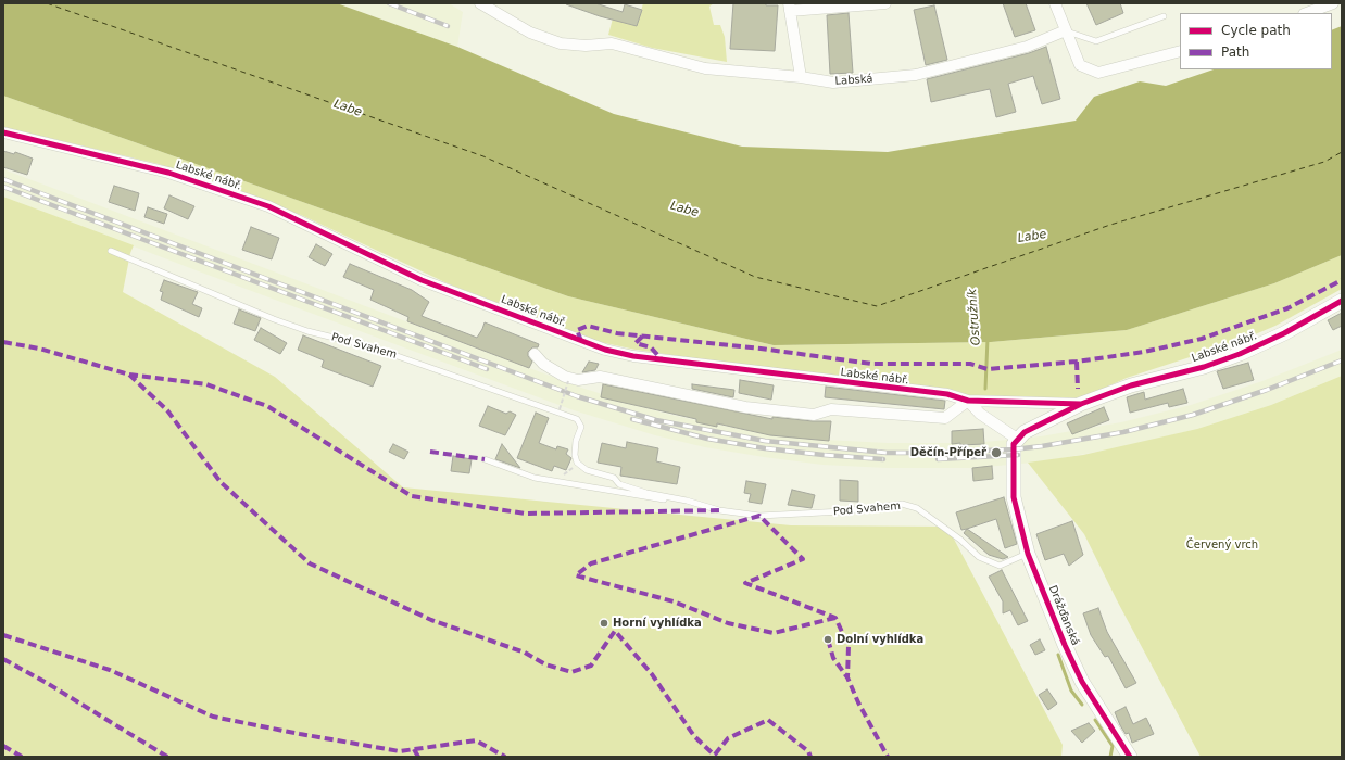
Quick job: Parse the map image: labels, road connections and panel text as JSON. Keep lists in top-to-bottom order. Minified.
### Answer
{"streets":{"street":["Labská","Labské nábř.","Drážďanská"],"lane":["Pod Svahem"]},"crossings":[["Labské nábř.","Drážďanská"],["Pod Svahem","Drážďanská"]],"water":["Labe","Ostružník"],"parks":["Červený vrch"],"places":["Děčín-Přípeř","Horní vyhlídka","Dolní vyhlídka"],"legend":["Cycle path","Path"]}
